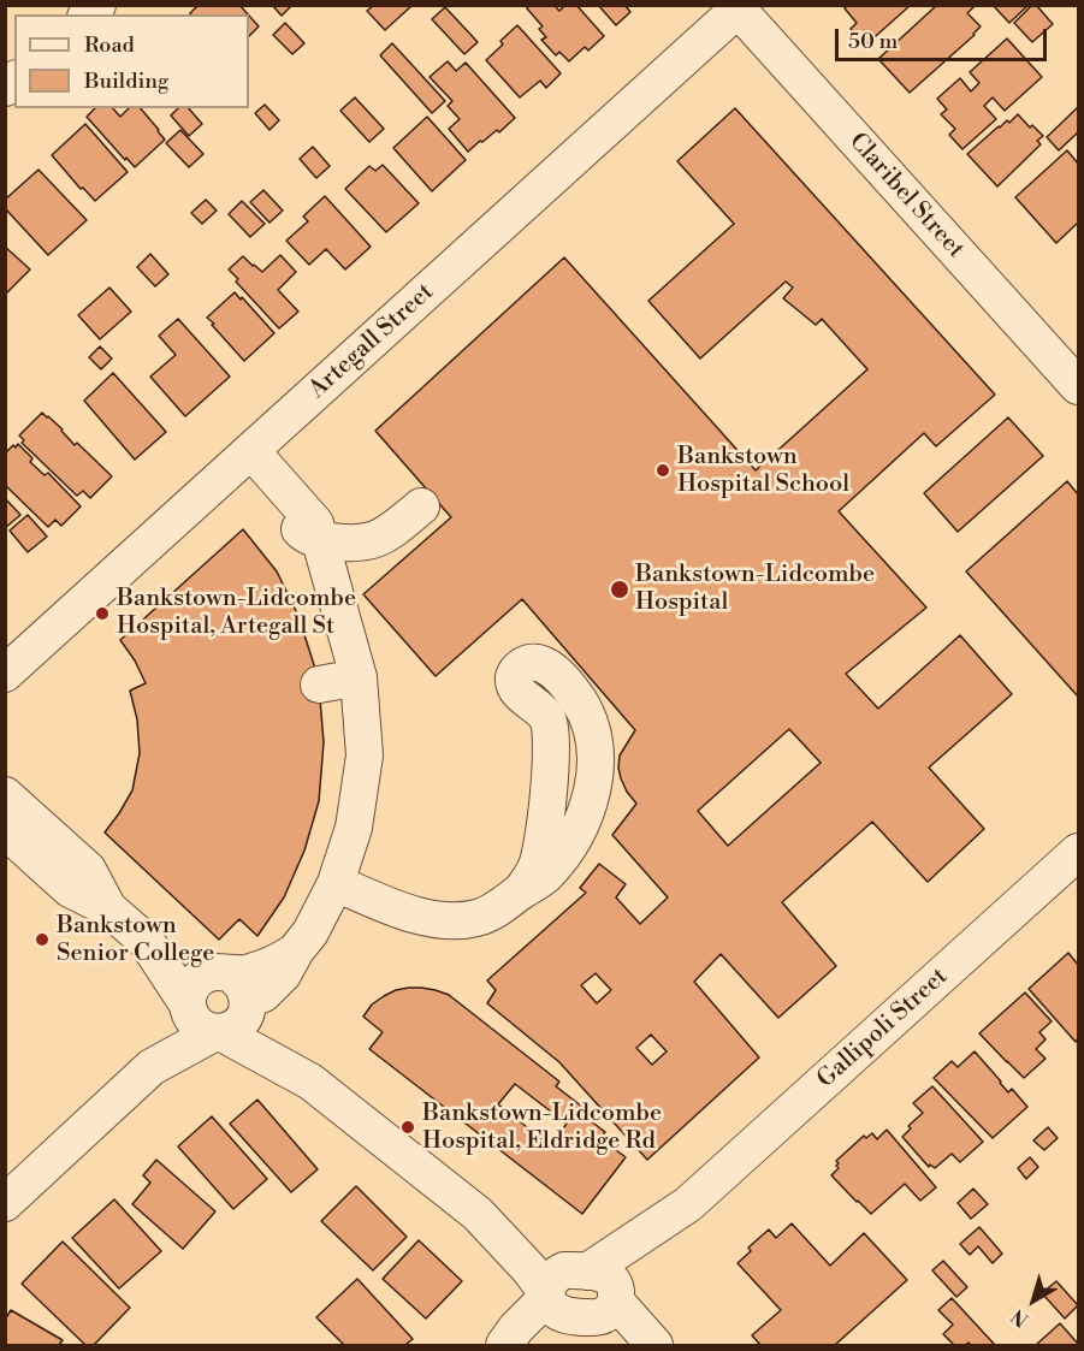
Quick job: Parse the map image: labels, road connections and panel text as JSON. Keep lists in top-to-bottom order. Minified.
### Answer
{"streets":{"street":["Claribel Street","Artegall Street","Gallipoli Street"]},"crossings":[["Claribel Street","Artegall Street"]],"places":["Bankstown Hospital School","Bankstown-Lidcombe Hospital","Bankstown-Lidcombe Hospital, Artegall St","Bankstown Senior College","Bankstown-Lidcombe Hospital, Eldridge Rd"],"legend":["Road","Building"],"scale_bar":"50 m","north":"bottom left"}
